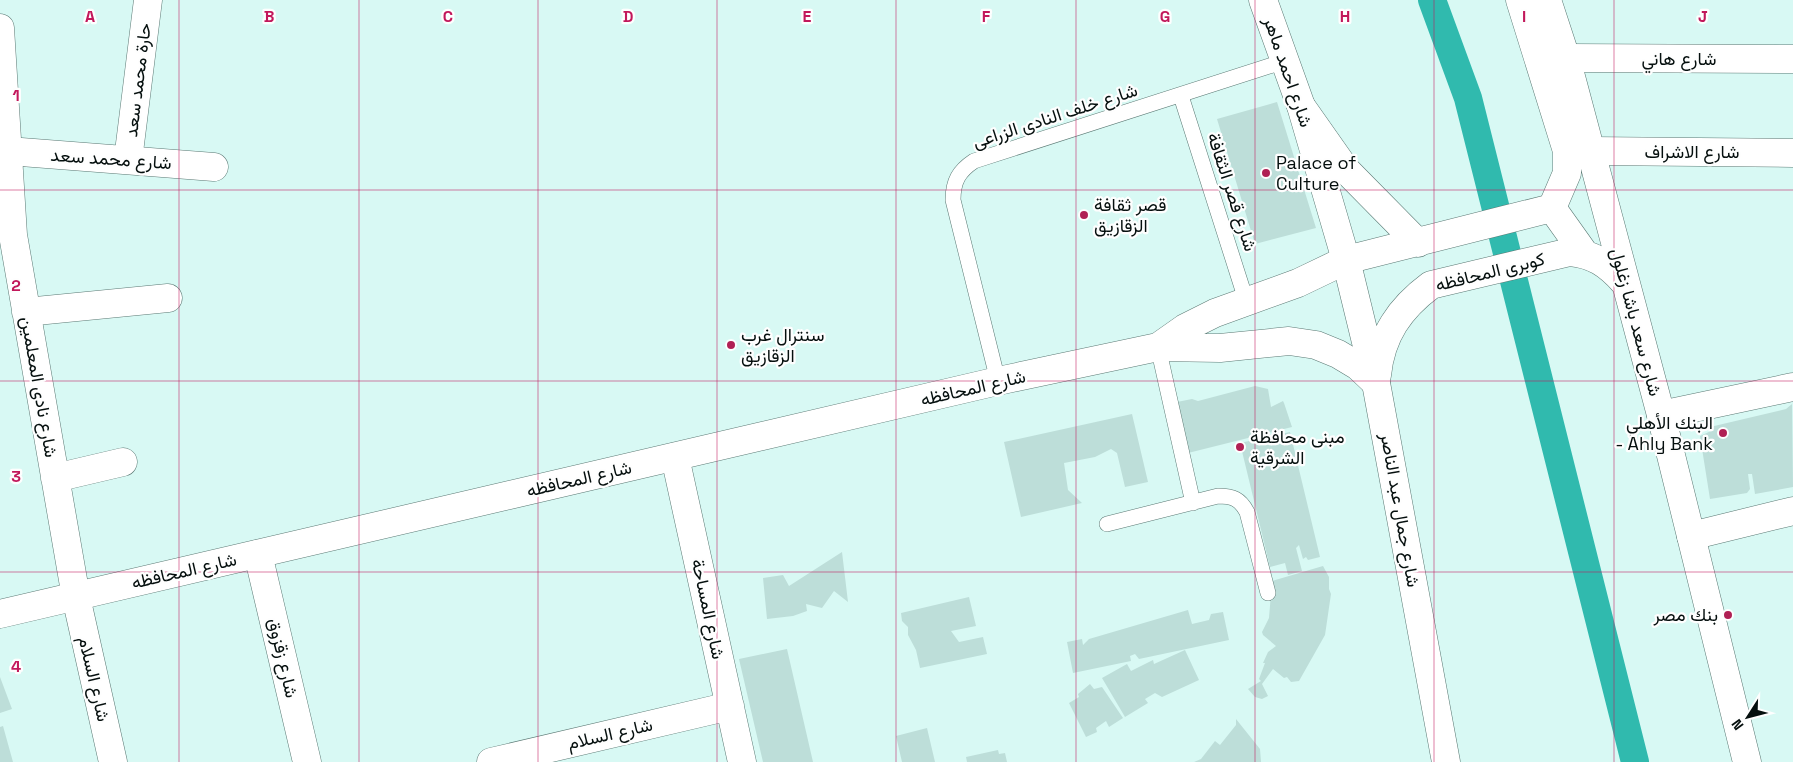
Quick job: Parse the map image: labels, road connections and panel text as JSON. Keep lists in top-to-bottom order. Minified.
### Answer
{"streets":{"main road":["شارع هاني","شارع احمد ماهر","حارة محمد سعد","شارع الاشراف","شارع محمد سعد","كوبرى المحافظه","شارع سعد باشا زغلول","شارع نادى المعلمين","شارع المحافظه","شارع جمال عبد الناصر","شارع المساحة","شارع زقزوق","شارع السلام"],"lane":["شارع خلف النادى الزراعى","شارع قصر الثقافة"]},"crossings":[["شارع هاني","شارع سعد باشا زغلول"],["شارع احمد ماهر","شارع خلف النادى الزراعى"],["شارع احمد ماهر","شارع المحافظه"],["شارع احمد ماهر","شارع جمال عبد الناصر"],["حارة محمد سعد","شارع محمد سعد"],["شارع خلف النادى الزراعى","شارع قصر الثقافة"],["شارع خلف النادى الزراعى","شارع المحافظه"],["شارع الاشراف","شارع سعد باشا زغلول"],["شارع محمد سعد","شارع نادى المعلمين"],["شارع قصر الثقافة","شارع المحافظه"],["كوبرى المحافظه","شارع المحافظه"],["كوبرى المحافظه","شارع جمال عبد الناصر"],["شارع نادى المعلمين","شارع المحافظه"],["شارع نادى المعلمين","شارع السلام"],["شارع المحافظه","شارع جمال عبد الناصر"],["شارع المحافظه","شارع المساحة"],["شارع المحافظه","شارع زقزوق"],["شارع المحافظه","شارع السلام"],["شارع المساحة","شارع السلام"]],"places":["Palace of Culture","قصر ثقافة الزقازيق","سنترال غرب الزقازيق","البنك الأهلي - Ahly Bank","مبنى محافظة الشرقية","بنك مصر"],"north":"bottom left","grid":{"columns":["A","B","C","D","E","F","G","H","I","J"],"rows":["1","2","3","4"]}}
